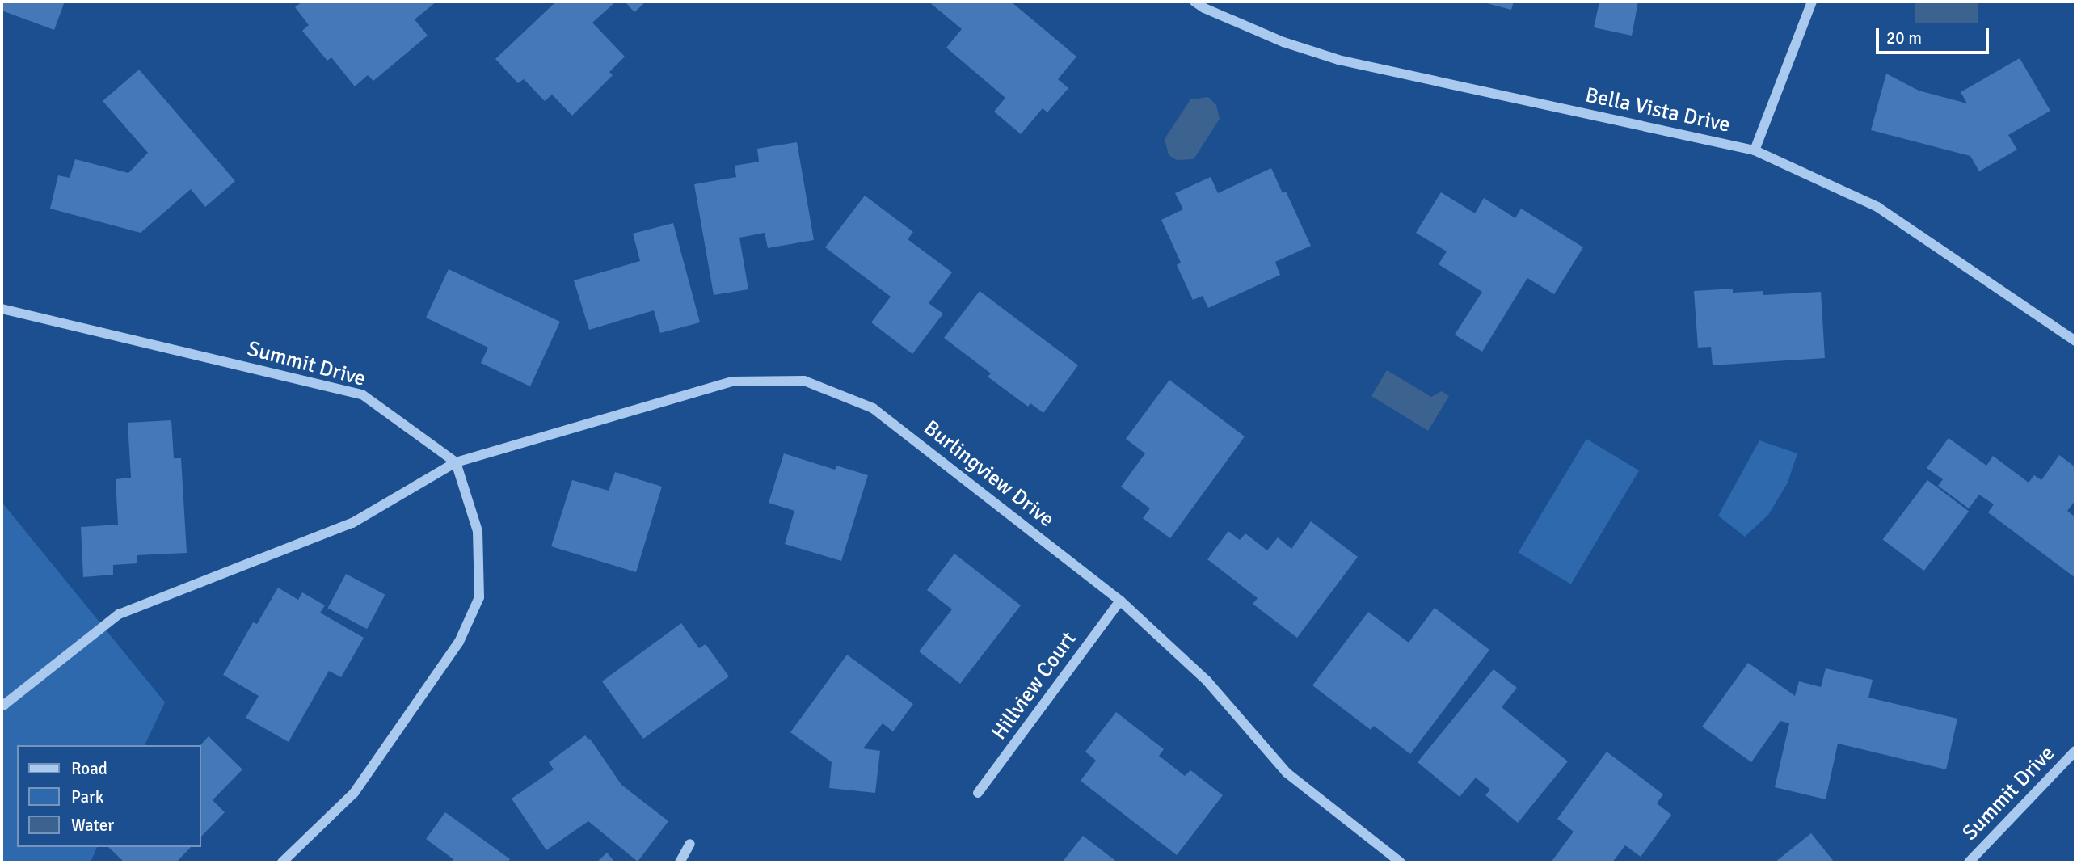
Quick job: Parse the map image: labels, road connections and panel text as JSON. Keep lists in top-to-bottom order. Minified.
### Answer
{"streets":{"street":["Bella Vista Drive","Summit Drive","Burlingview Drive","Hillview Court"]},"crossings":[["Summit Drive","Burlingview Drive"],["Burlingview Drive","Hillview Court"]],"legend":["Road","Park","Water"],"scale_bar":"20 m"}
